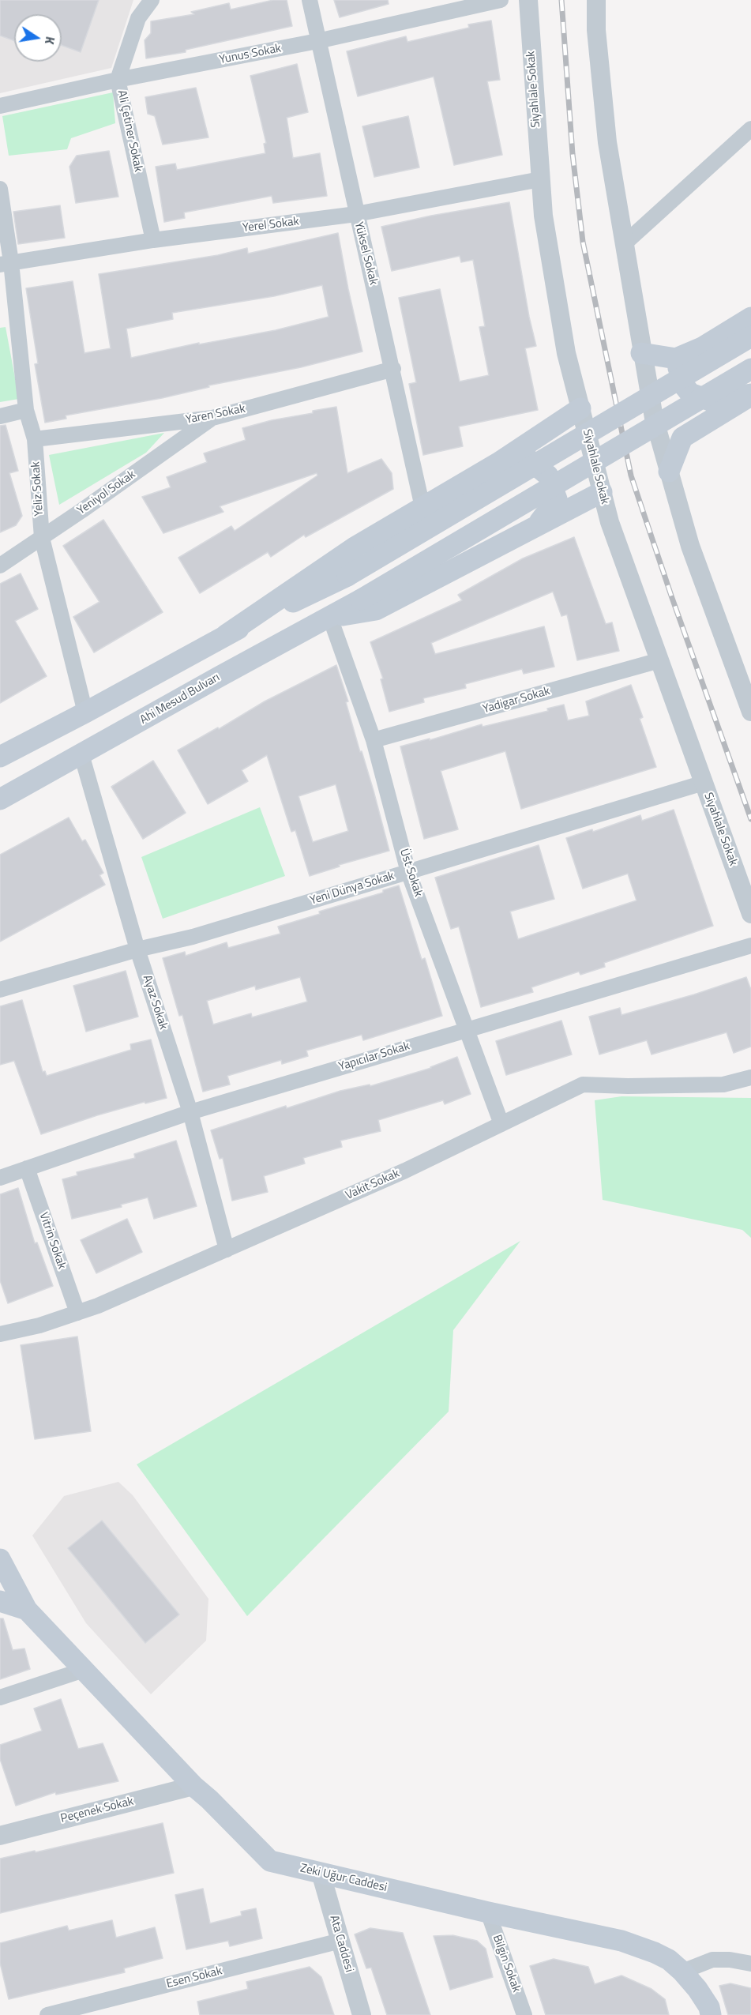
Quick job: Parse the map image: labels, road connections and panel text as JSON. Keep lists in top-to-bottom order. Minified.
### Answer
{"streets":{"main road":["Ahi Mesud Bulvarı","Zeki Uğur Caddesi"],"street":["Yunus Sokak","Siyahlale Sokak","Ali Çetiner Sokak","Yerel Sokak","Yüksel Sokak","Yaren Sokak","Yeliz Sokak","Yeniyol Sokak","Yadigar Sokak","Üst Sokak","Yeni Dünya Sokak","Ayaz Sokak","Yapıcılar Sokak","Vakit Sokak","Vitrin Sokak","Peçenek Sokak","Ata Caddesi","Bilgin Sokak","Esen Sokak"]},"crossings":[["Yunus Sokak","Ali Çetiner Sokak"],["Yunus Sokak","Yüksel Sokak"],["Siyahlale Sokak","Yerel Sokak"],["Siyahlale Sokak","Yadigar Sokak"],["Siyahlale Sokak","Yeni Dünya Sokak"],["Ali Çetiner Sokak","Yerel Sokak"],["Yerel Sokak","Yüksel Sokak"],["Yerel Sokak","Yeliz Sokak"],["Yüksel Sokak","Yaren Sokak"],["Yaren Sokak","Yeliz Sokak"],["Yaren Sokak","Yeniyol Sokak"],["Yeliz Sokak","Yeniyol Sokak"],["Ahi Mesud Bulvarı","Üst Sokak"],["Ahi Mesud Bulvarı","Ayaz Sokak"],["Yadigar Sokak","Üst Sokak"],["Üst Sokak","Yeni Dünya Sokak"],["Üst Sokak","Yapıcılar Sokak"],["Üst Sokak","Vakit Sokak"],["Yeni Dünya Sokak","Ayaz Sokak"],["Ayaz Sokak","Yapıcılar Sokak"],["Ayaz Sokak","Vakit Sokak"],["Yapıcılar Sokak","Vitrin Sokak"],["Vakit Sokak","Vitrin Sokak"],["Peçenek Sokak","Zeki Uğur Caddesi"],["Zeki Uğur Caddesi","Ata Caddesi"],["Zeki Uğur Caddesi","Bilgin Sokak"],["Ata Caddesi","Esen Sokak"]],"north":"right"}
